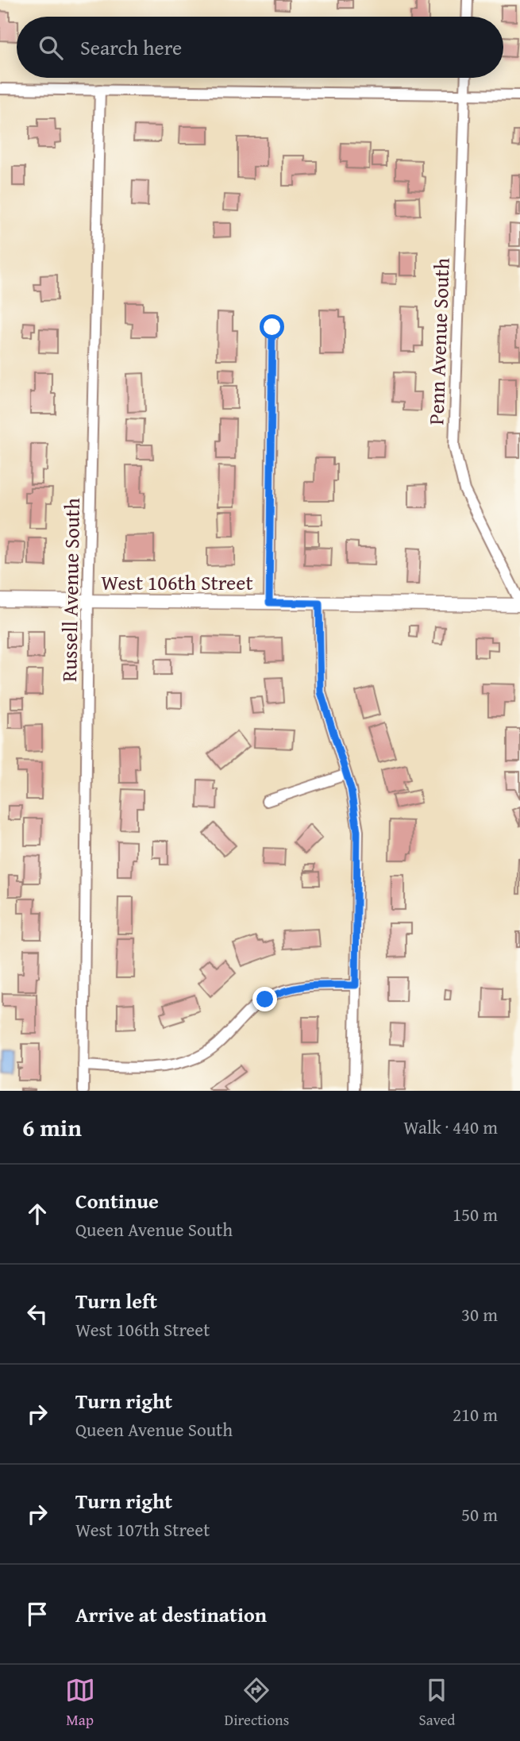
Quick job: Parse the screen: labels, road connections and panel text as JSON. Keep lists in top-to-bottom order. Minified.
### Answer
{"streets":{"street":["Penn Avenue South","West 106th Street","Russell Avenue South"]},"crossings":[["Penn Avenue South","West 106th Street"],["West 106th Street","Russell Avenue South"]],"page":{"search":"Search here","heading":["6 min","Walk · 440 m"],"list":[["Continue","Queen Avenue South","150 m"],["Turn left","West 106th Street","30 m"],["Turn right","Queen Avenue South","210 m"],["Turn right","West 107th Street","50 m"],"Arrive at destination"],"nav":["Map","Directions","Saved"]}}
